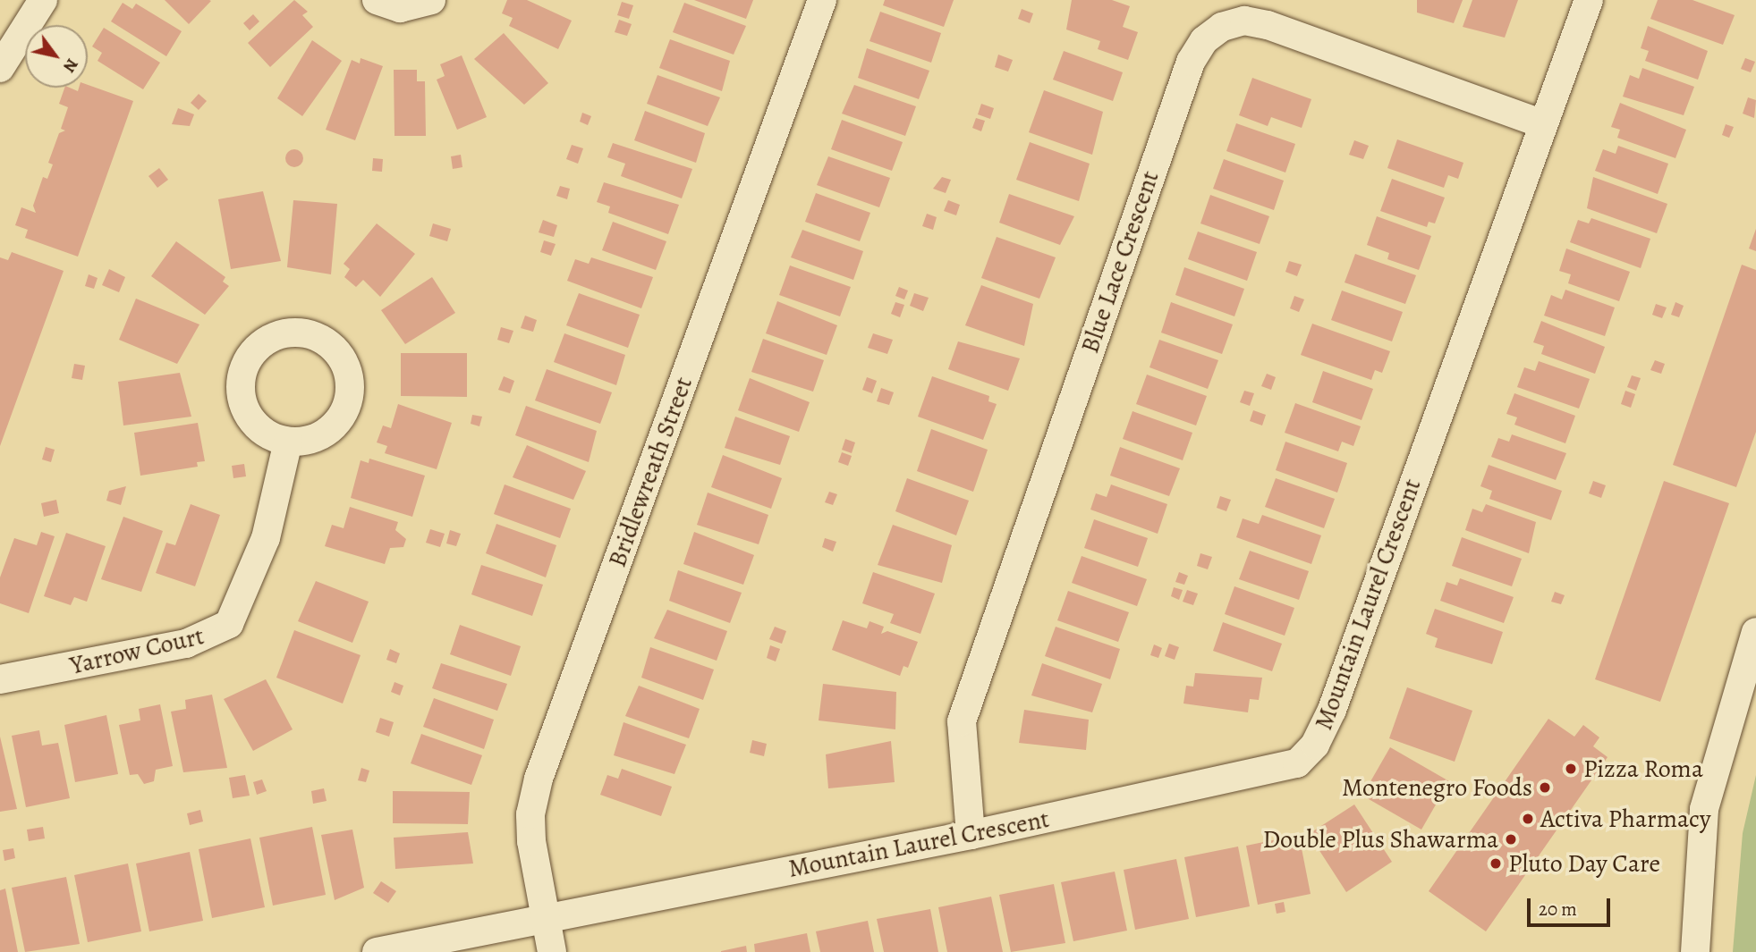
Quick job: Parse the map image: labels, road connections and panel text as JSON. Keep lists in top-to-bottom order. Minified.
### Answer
{"streets":{"street":["Blue Lace Crescent","Bridlewreath Street","Mountain Laurel Crescent","Yarrow Court"]},"crossings":[["Blue Lace Crescent","Mountain Laurel Crescent"],["Bridlewreath Street","Mountain Laurel Crescent"]],"places":["Pizza Roma","Montenegro Foods","Activa Pharmacy","Double Plus Shawarma","Pluto Day Care"],"scale_bar":"20 m","north":"bottom right"}
